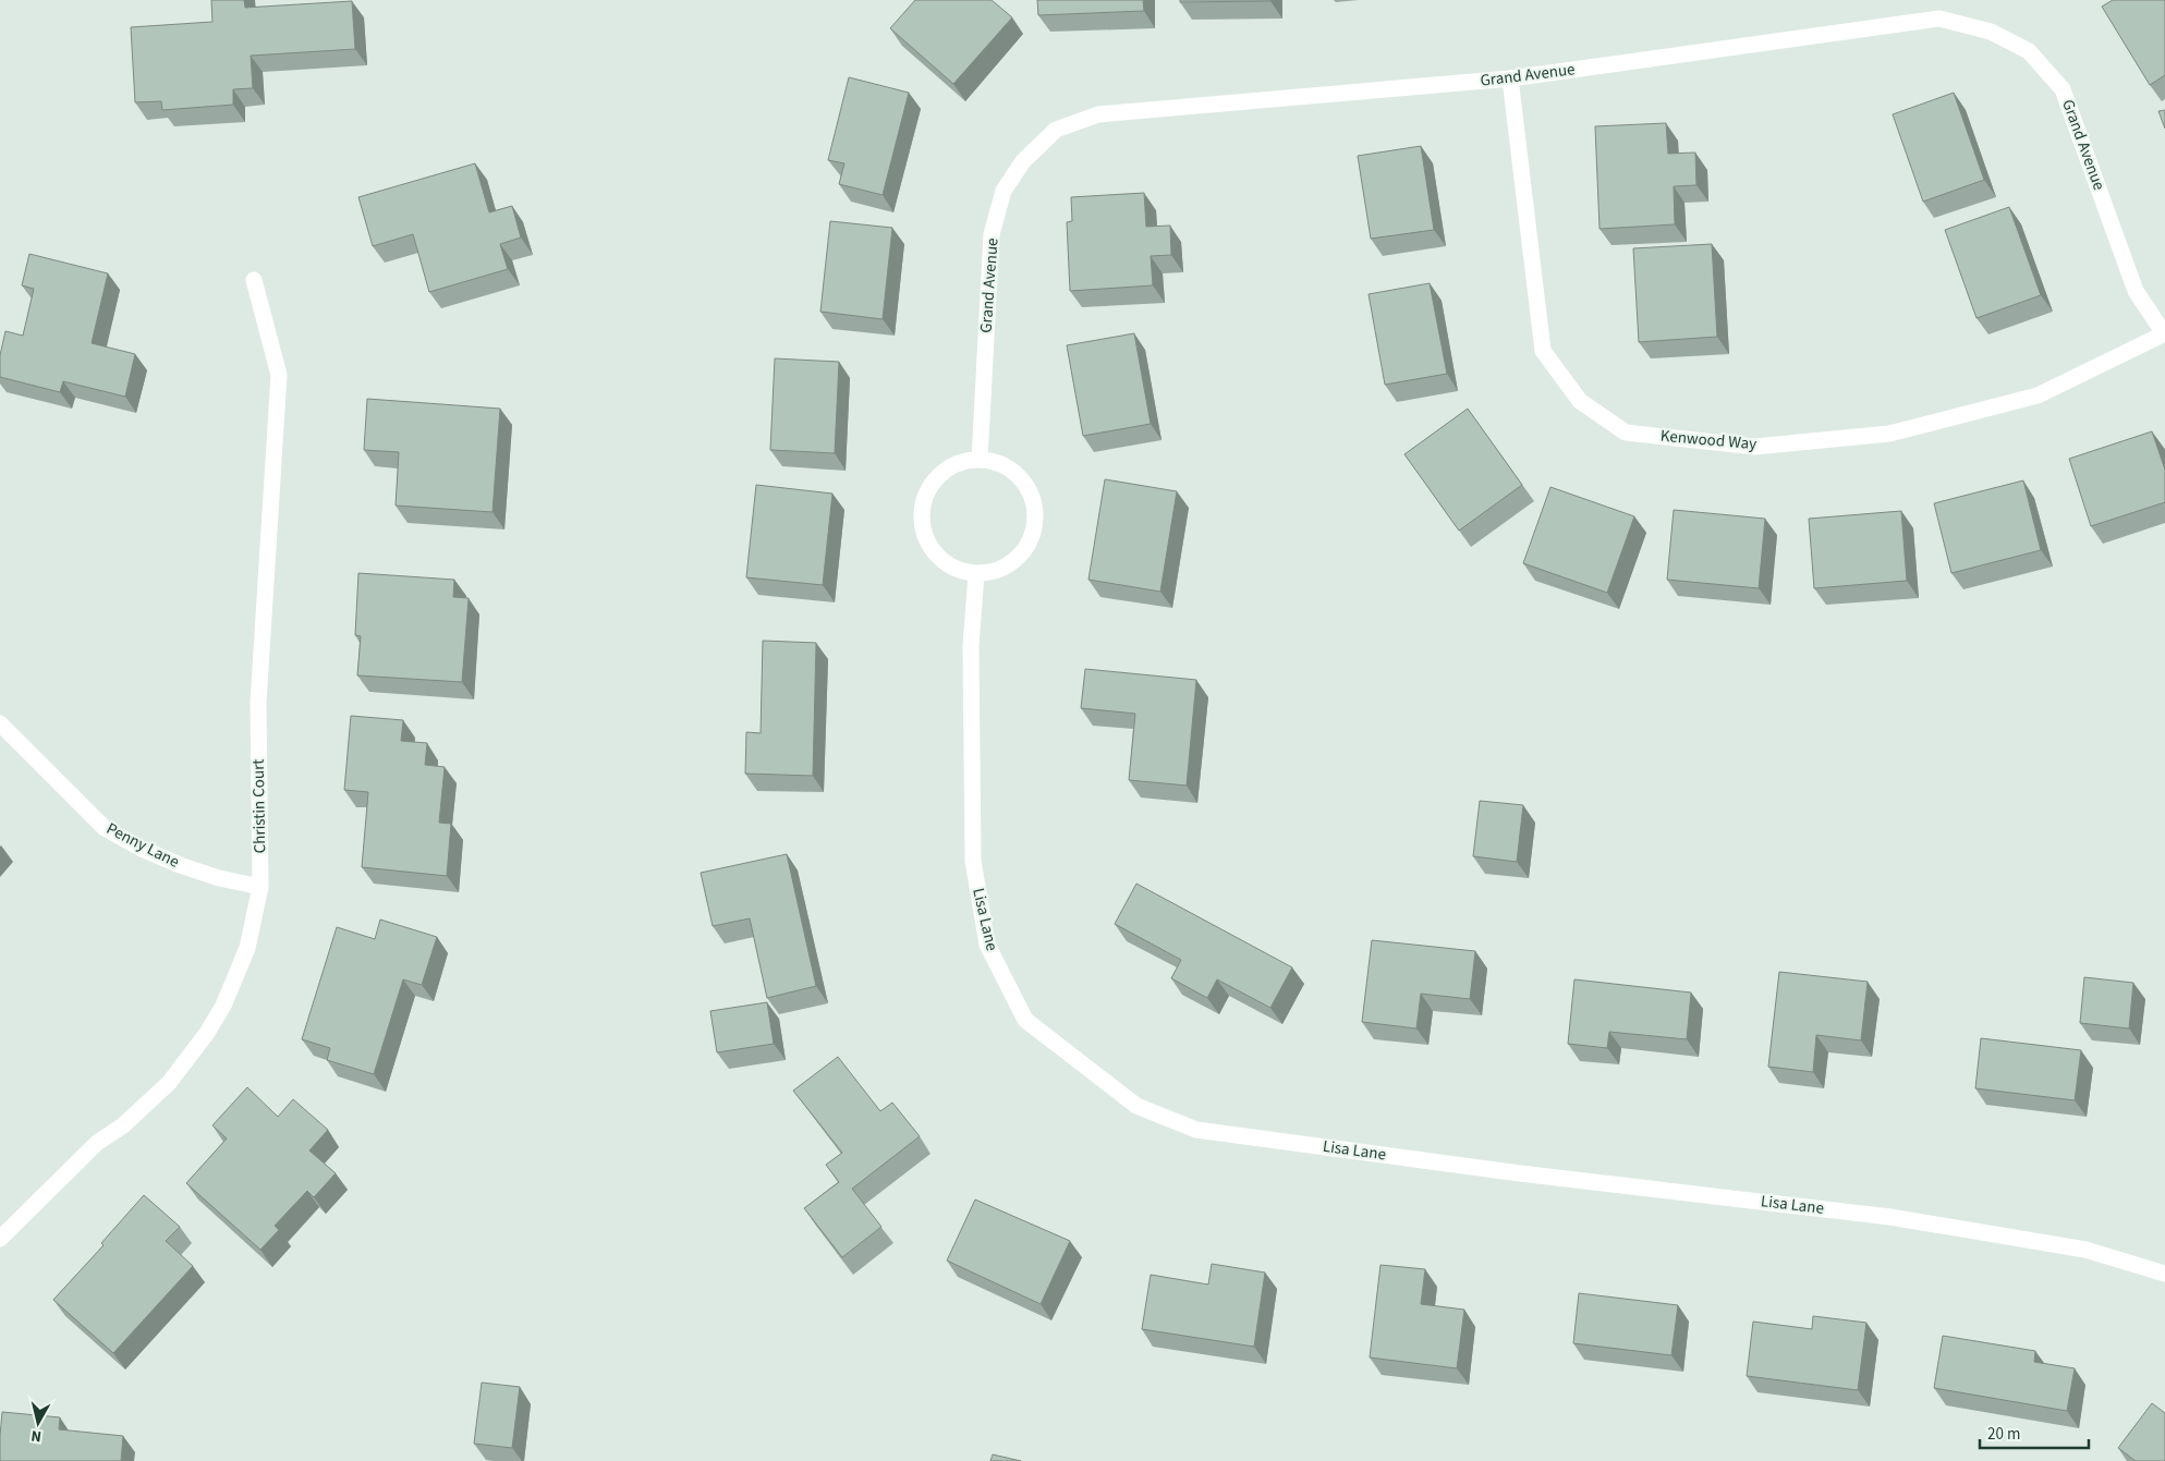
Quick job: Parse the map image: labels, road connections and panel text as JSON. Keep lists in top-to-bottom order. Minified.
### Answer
{"streets":{"street":["Grand Avenue","Kenwood Way","Christin Court","Penny Lane","Lisa Lane"]},"crossings":[["Grand Avenue","Kenwood Way"],["Grand Avenue","Lisa Lane"],["Christin Court","Penny Lane"]],"scale_bar":"20 m","north":"bottom"}
